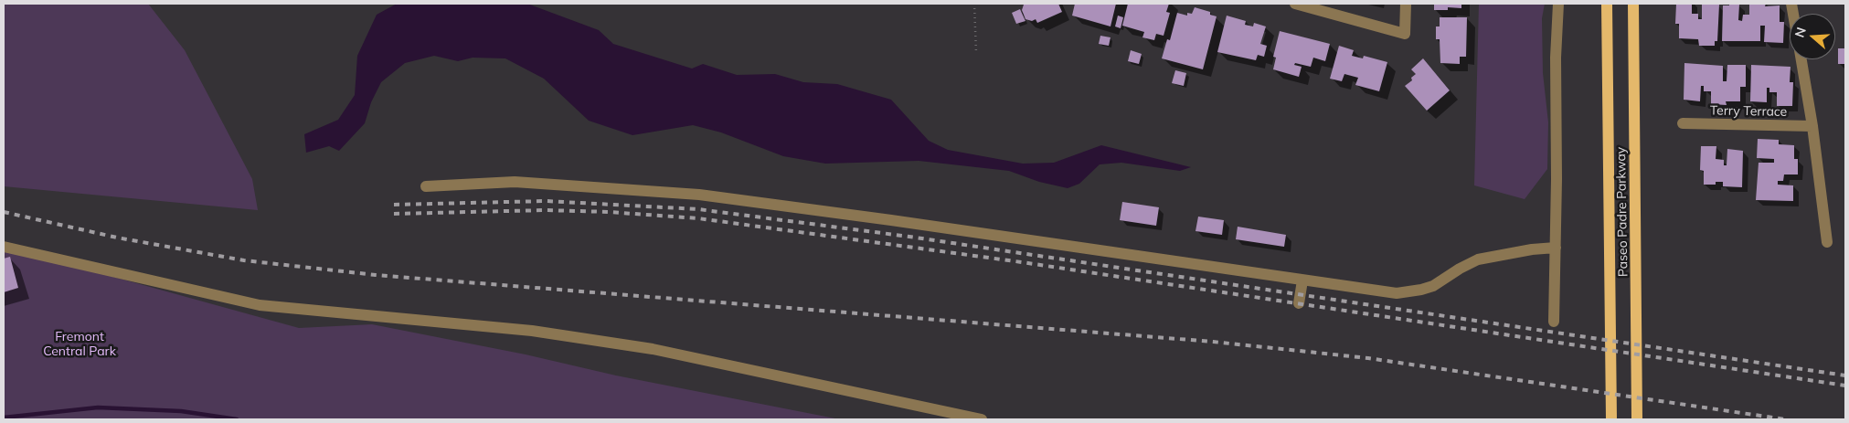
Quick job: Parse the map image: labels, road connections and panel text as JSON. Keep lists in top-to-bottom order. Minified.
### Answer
{"streets":{"main road":["Paseo Padre Parkway"],"street":["Terry Terrace"]},"parks":["Fremont Central Park"],"north":"left"}
